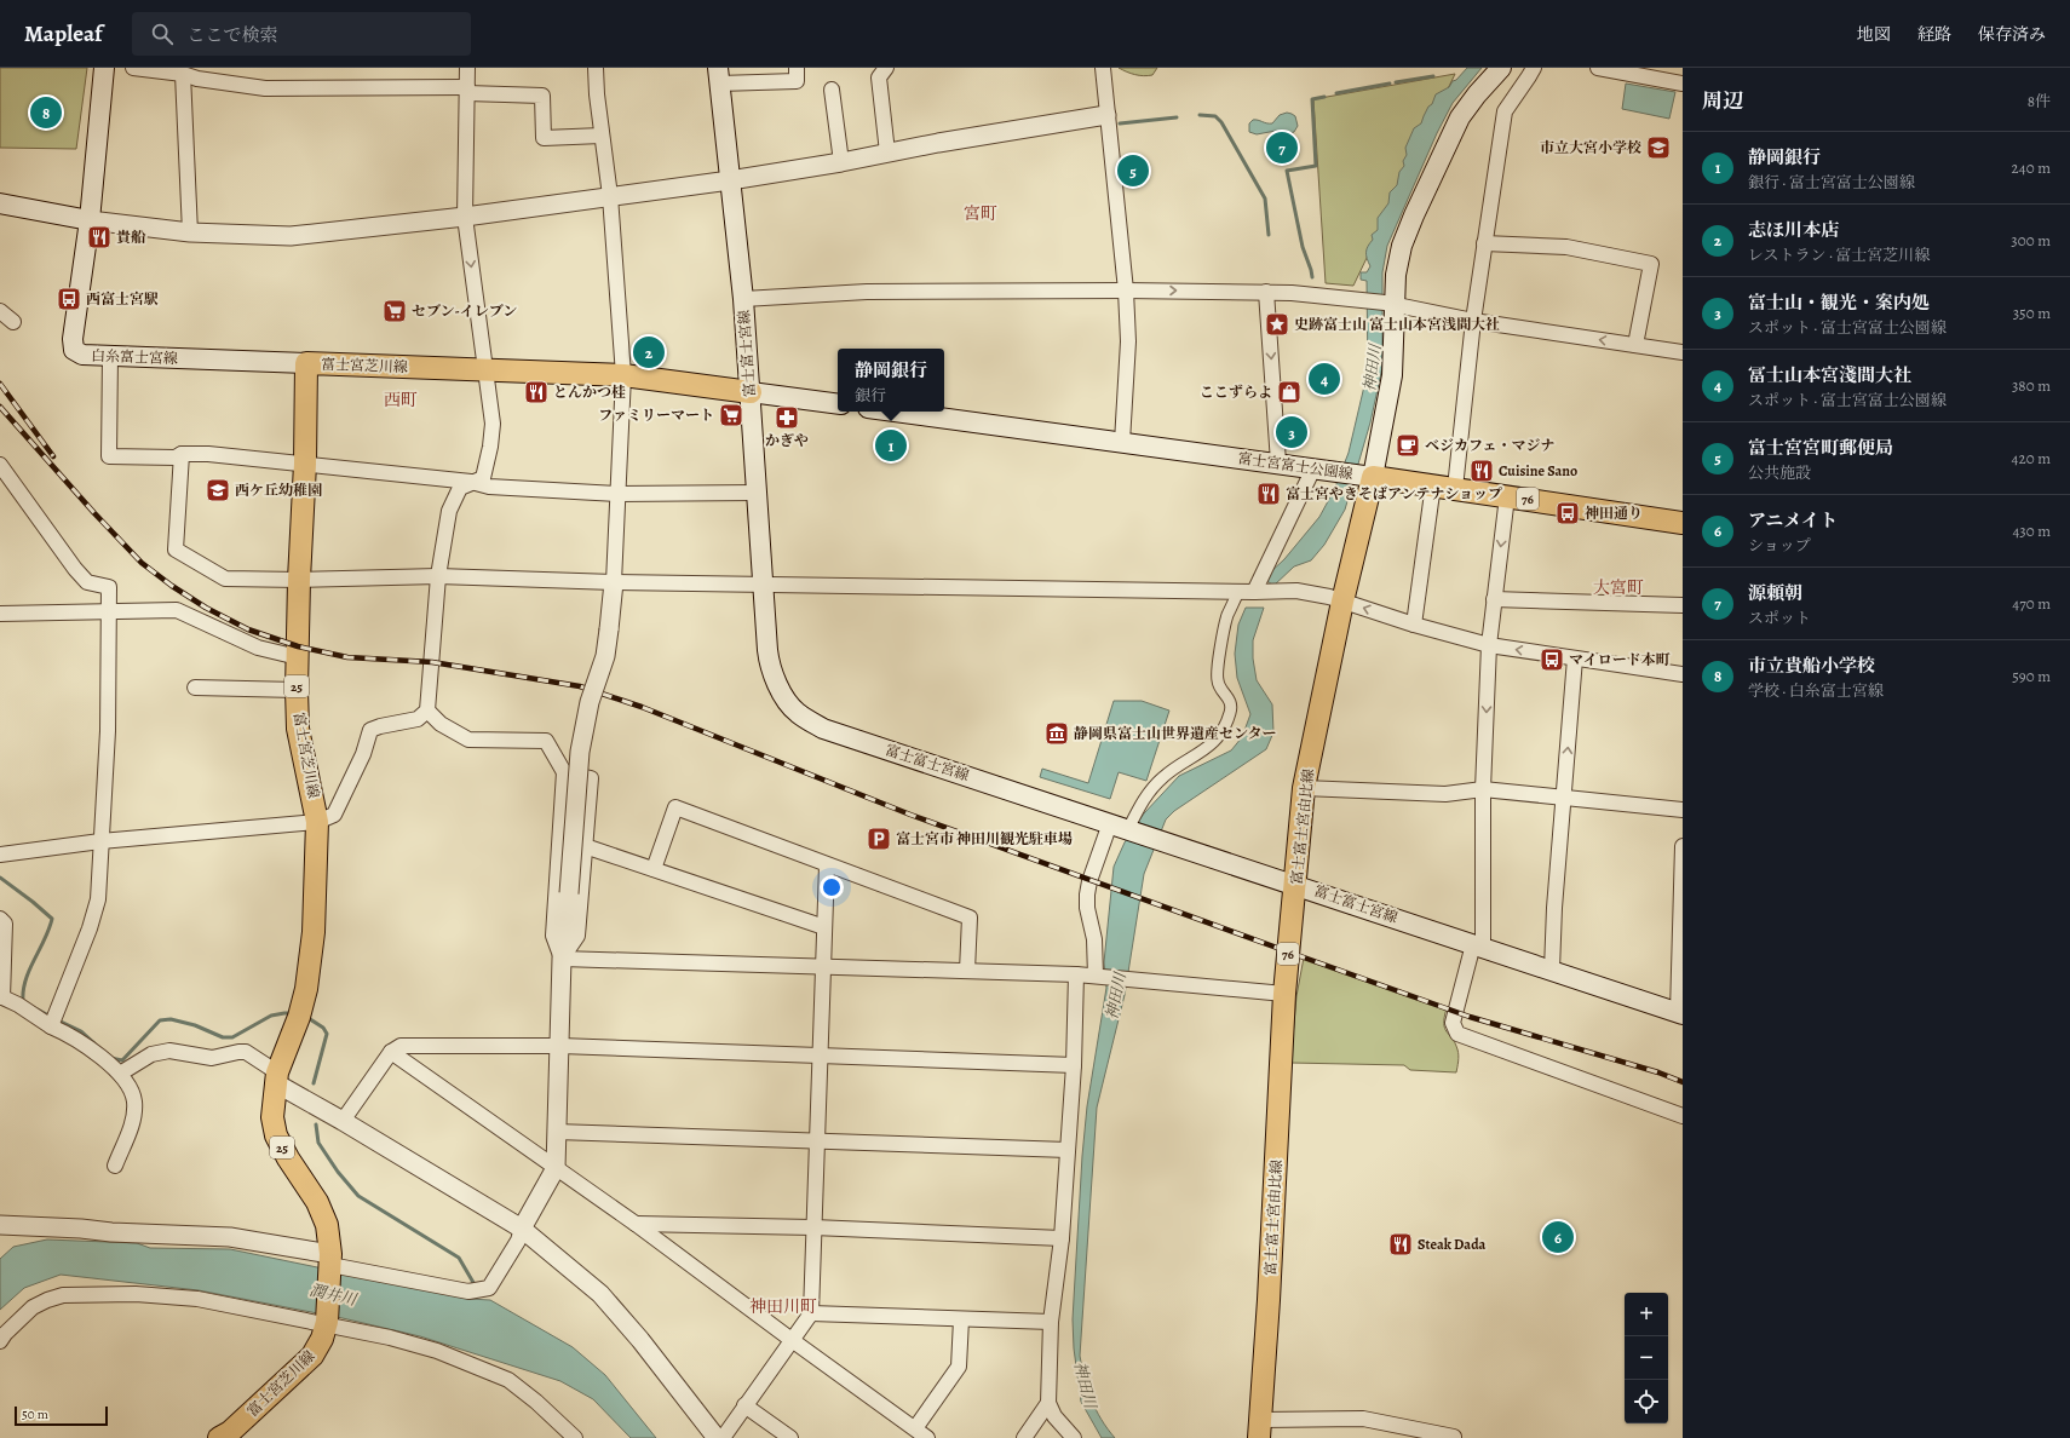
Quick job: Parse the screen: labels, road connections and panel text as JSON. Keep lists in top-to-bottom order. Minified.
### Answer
{"streets":{"main road":["富士富士宮線","白糸富士宮線","富士宮芝川線","富士宮富士公園線","76","25","富士富士宮由比線"]},"crossings":[["富士富士宮線","富士宮芝川線"],["富士富士宮線","富士富士宮由比線"],["白糸富士宮線","富士宮芝川線"],["富士宮富士公園線","76"],["富士宮富士公園線","富士富士宮由比線"],["76","富士富士宮由比線"]],"districts":["宮町","西町","大宮町","神田川町"],"water":["神田川","潤井川"],"places":{"school or university":["市立大宮小学校","西ケ丘幼稚園"],"restaurant":["貴船","とんかつ桂","Cuisine Sano","富士宮やきそばアンテナショップ","Steak Dada"],"bus stop":["西富士宮駅","神田通り","マイロード本町"],"supermarket":["セブン-イレブン","ファミリーマート"],"place":["史跡富士山 富士山本宮浅間大社"],"shop":["ここずらよ"],"pharmacy":["かぎや"],"cafe":["ベジカフェ・マジナ"],"museum":["静岡県富士山世界遺産センター"],"parking":["富士宮市 神田川観光駐車場"]},"scale_bar":"50 m","page":{"header":"Mapleaf","search":"ここで検索","nav":["地図","経路","保存済み"],"heading":["周辺","8件"],"pins":["8","7","5","2","4","3","1","6"],"list":[{"mark":"1","name":"静岡銀行","note":"銀行 · 富士宮富士公園線","value":"240 m"},{"mark":"2","name":"志ほ川本店","note":"レストラン · 富士宮芝川線","value":"300 m"},{"mark":"3","name":"富士山・観光・案内処","note":"スポット · 富士宮富士公園線","value":"350 m"},{"mark":"4","name":"冨士山本宮淺間大社","note":"スポット · 富士宮富士公園線","value":"380 m"},{"mark":"5","name":"富士宮宮町郵便局","note":"公共施設","value":"420 m"},{"mark":"6","name":"アニメイト","note":"ショップ","value":"430 m"},{"mark":"7","name":"源頼朝","note":"スポット","value":"470 m"},{"mark":"8","name":"市立貴船小学校","note":"学校 · 白糸富士宮線","value":"590 m"}],"popup":["静岡銀行","銀行"],"map_buttons":["+","−"],"scale":"50 m"}}
